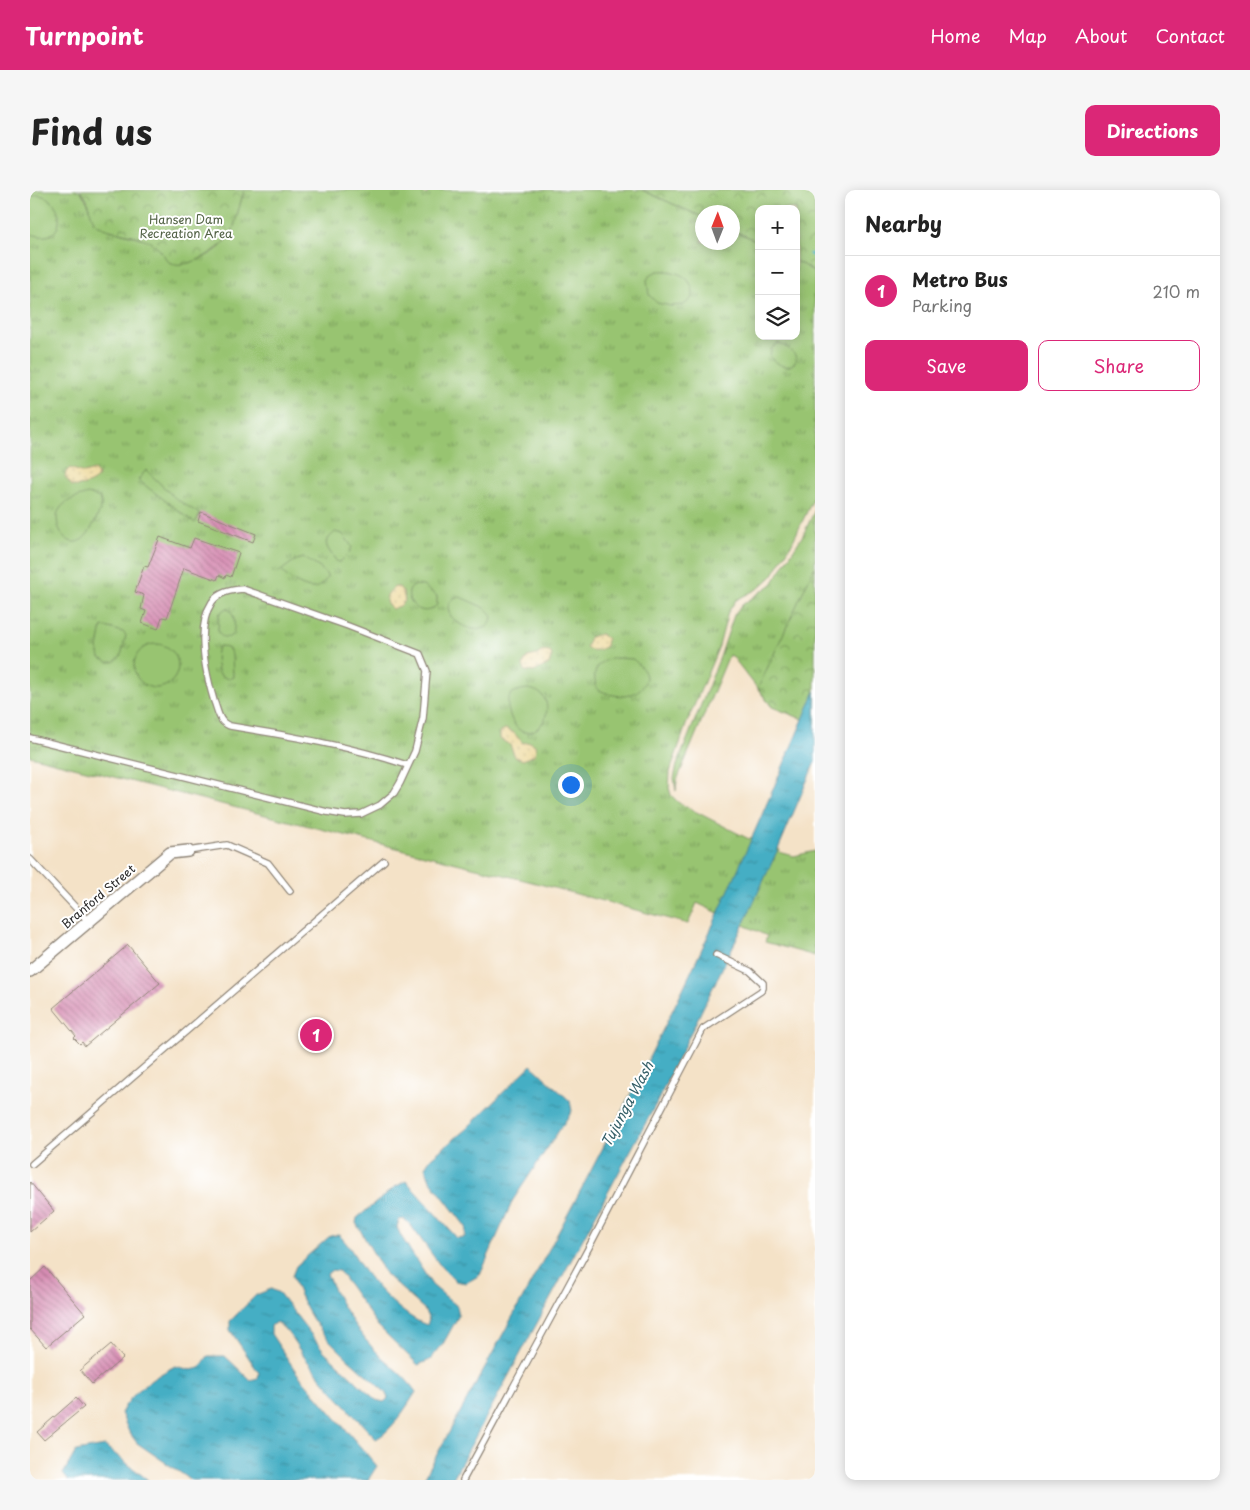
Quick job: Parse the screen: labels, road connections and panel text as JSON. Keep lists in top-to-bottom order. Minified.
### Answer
{"streets":{"street":["Branford Street"]},"water":["Tujunga Wash"],"parks":["Hansen Dam Recreation Area"],"north":"top","page":{"header":"Turnpoint","nav":["Home","Map","About","Contact"],"title":"Find us","buttons":["Directions",["Save","Share"]],"heading":"Nearby","map_buttons":["+","−"],"list":[{"mark":"1","name":"Metro Bus","note":"Parking","value":"210 m"}],"pins":"1"}}
